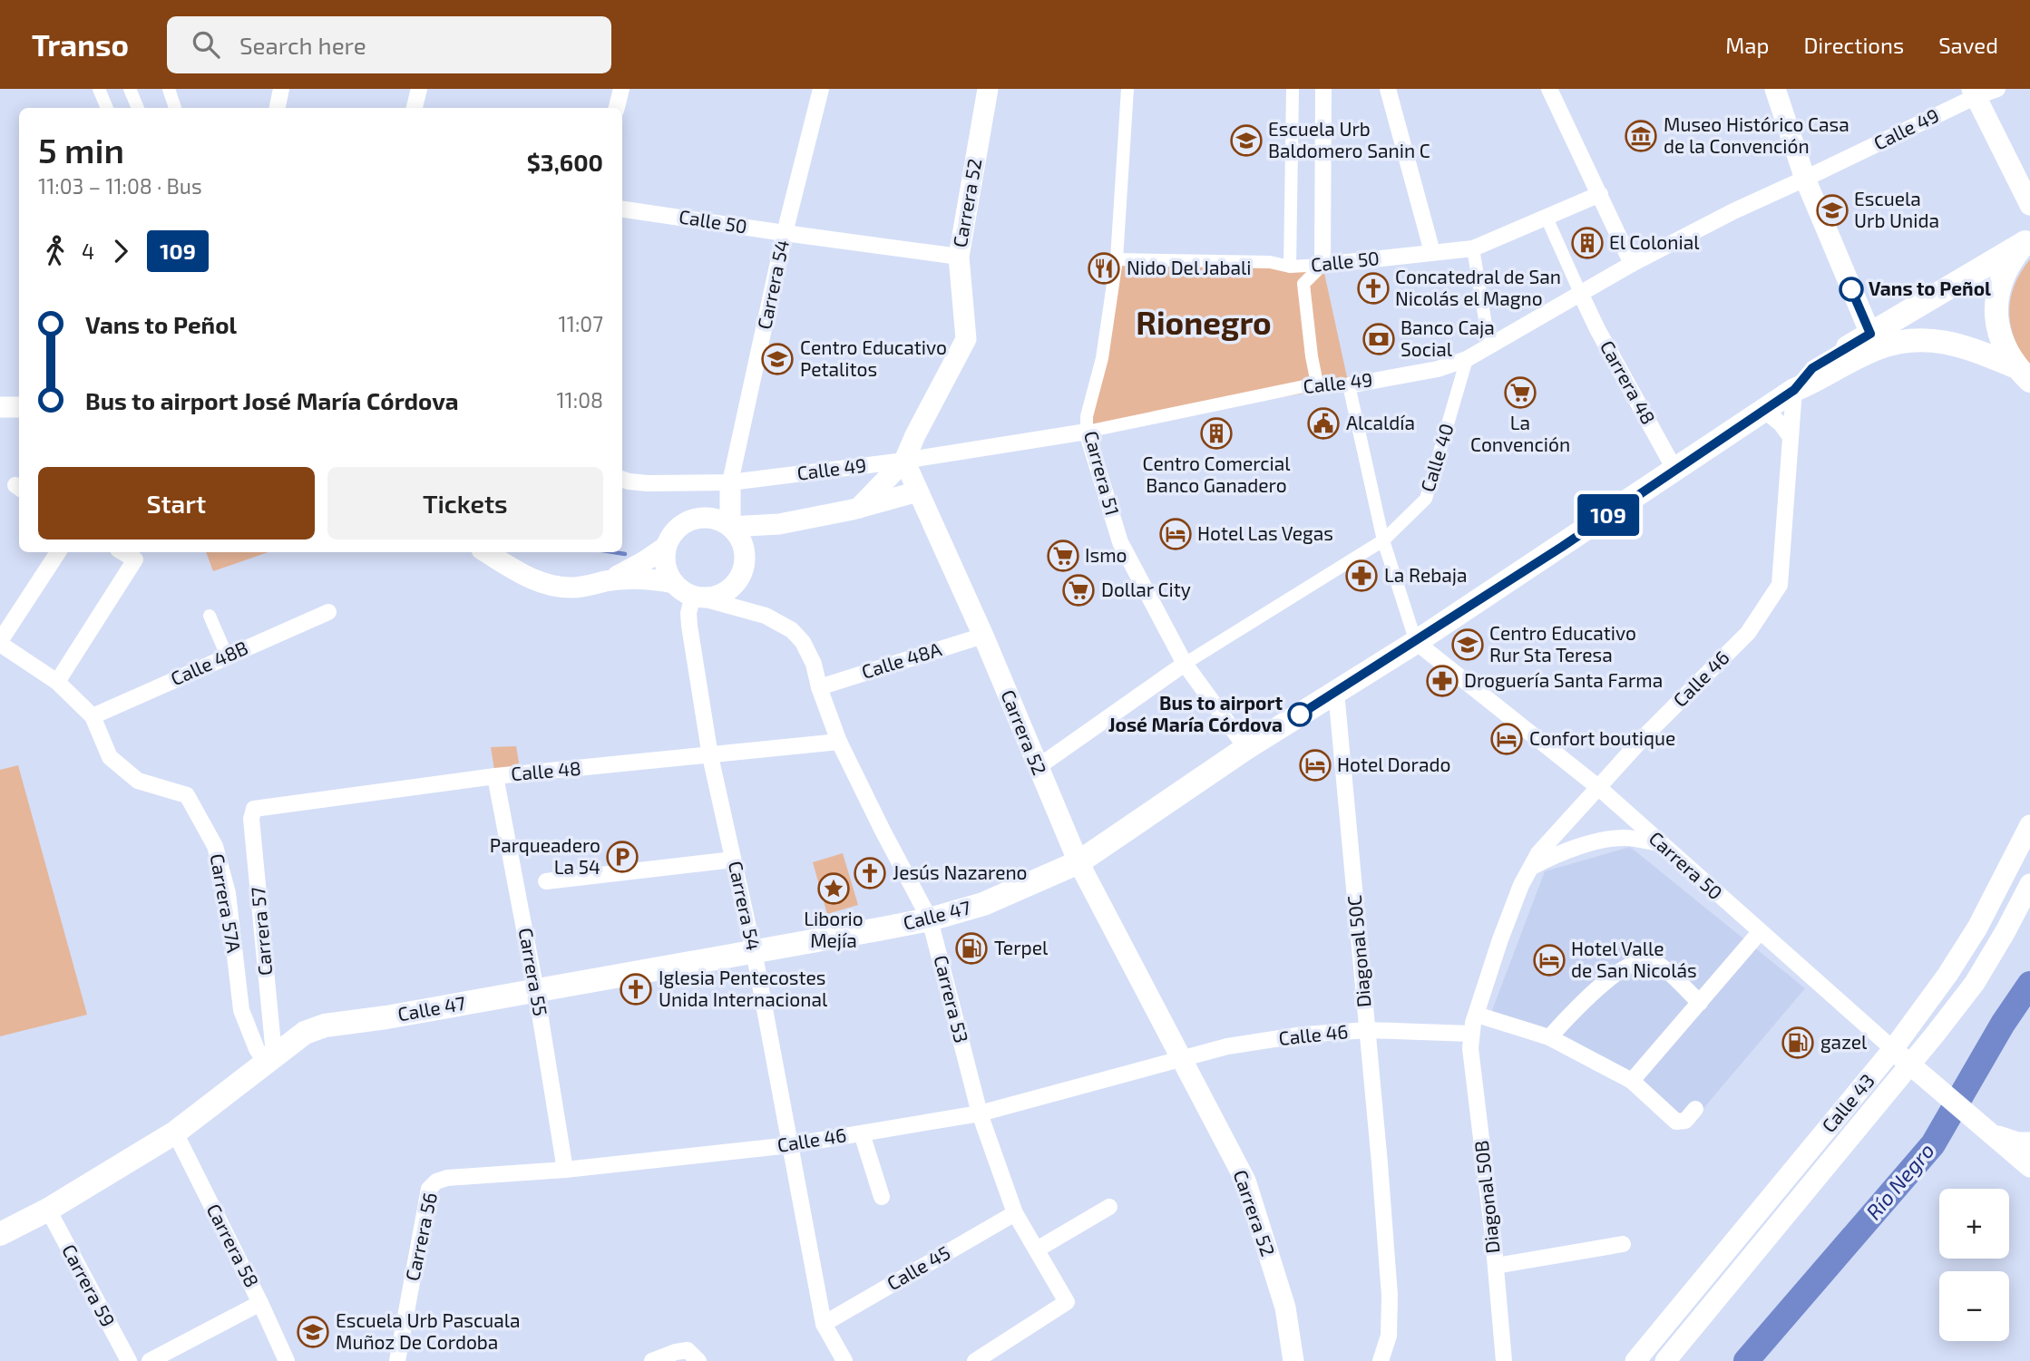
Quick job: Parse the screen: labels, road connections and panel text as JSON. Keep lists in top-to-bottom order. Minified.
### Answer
{"streets":{"main road":["Calle 47"],"street":["Calle 49","Carrera 52","Calle 50","Carrera 54","Carrera 48","Calle 40","Carrera 51","Calle 48A","Calle 48B","Calle 46","Calle 48","Carrera 50","Carrera 57A","Carrera 57","Diagonal 50C","Carrera 55","Carrera 53","Calle 43","Diagonal 50B","Carrera 56","Carrera 58","Calle 45","Carrera 59"]},"crossings":[["Calle 49","Carrera 52"],["Calle 49","Carrera 54"],["Calle 49","Carrera 48"],["Calle 49","Calle 40"],["Calle 49","Carrera 51"],["Carrera 52","Calle 50"],["Carrera 52","Calle 48A"],["Carrera 52","Calle 46"],["Carrera 52","Calle 47"],["Calle 50","Carrera 54"],["Calle 50","Carrera 51"],["Carrera 54","Calle 46"],["Carrera 54","Calle 48"],["Carrera 54","Calle 47"],["Carrera 54","Carrera 53"],["Carrera 54","Calle 45"],["Carrera 48","Calle 47"],["Carrera 51","Calle 47"],["Calle 48A","Carrera 53"],["Calle 48B","Carrera 57A"],["Calle 46","Carrera 50"],["Calle 46","Calle 47"],["Calle 46","Diagonal 50C"],["Calle 46","Carrera 55"],["Calle 46","Carrera 53"],["Calle 46","Diagonal 50B"],["Calle 46","Carrera 56"],["Calle 48","Carrera 57"],["Calle 48","Carrera 55"],["Calle 48","Carrera 53"],["Carrera 50","Calle 47"],["Carrera 50","Calle 43"],["Carrera 57A","Calle 47"],["Carrera 57A","Carrera 57"],["Calle 47","Carrera 57"],["Calle 47","Diagonal 50C"],["Calle 47","Carrera 55"],["Calle 47","Carrera 53"],["Calle 47","Carrera 58"],["Calle 47","Carrera 59"],["Carrera 53","Calle 45"]],"districts":["Rionegro"],"water":["Río Negro"],"places":{"museum":["Museo Histórico Casa de la Convención"],"school or university":["Escuela Urb Baldomero Sanin C","Escuela Urb Unida","Centro Educativo Petalitos","Centro Educativo Rur Sta Teresa","Escuela Urb Pascuala Muñoz De Cordoba"],"building":["El Colonial","Centro Comercial Banco Ganadero"],"restaurant":["Nido Del Jabali"],"church":["Concatedral de San Nicolás el Magno","Jesús Nazareno","Iglesia Pentecostes Unida Internacional"],"other":["Vans to Peñol","Bus to airport José María Córdova"],"bank":["Banco Caja Social"],"supermarket":["La Convención","Ismo","Dollar City"],"public building":["Alcaldía"],"hotel":["Hotel Las Vegas","Confort boutique","Hotel Dorado","Hotel Valle de San Nicolás"],"pharmacy":["La Rebaja","Droguería Santa Farma"],"parking":["Parqueadero La 54"],"place":["Liborio Mejía"],"fuel station":["Terpel","gazel"]},"lines":["bus line 109"],"page":{"header":"Transo","search":"Search here","nav":["Map","Directions","Saved"],"on_map":"109","heading":["5 min","11:03 – 11:08 · Bus","$3,600"],"legs":["4","109"],"list":[{"name":"Vans to Peñol","value":"11:07"},{"name":"Bus to airport José María Córdova","value":"11:08"}],"buttons":["Start","Tickets"],"map_buttons":["+","−"]}}
